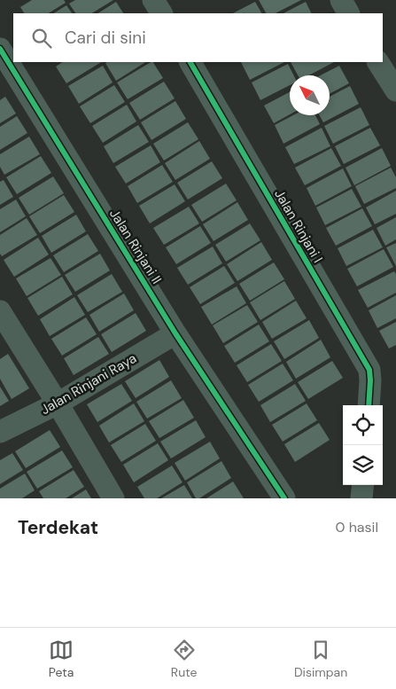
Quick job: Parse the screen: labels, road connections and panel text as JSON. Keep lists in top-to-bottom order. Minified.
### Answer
{"streets":{"street":["Jalan Rinjani I","Jalan Rinjani II","Jalan Rinjani Raya"]},"crossings":[["Jalan Rinjani II","Jalan Rinjani Raya"]],"north":"top left","page":{"search":"Cari di sini","heading":["Terdekat","0 hasil"],"nav":["Peta","Rute","Disimpan"]}}
